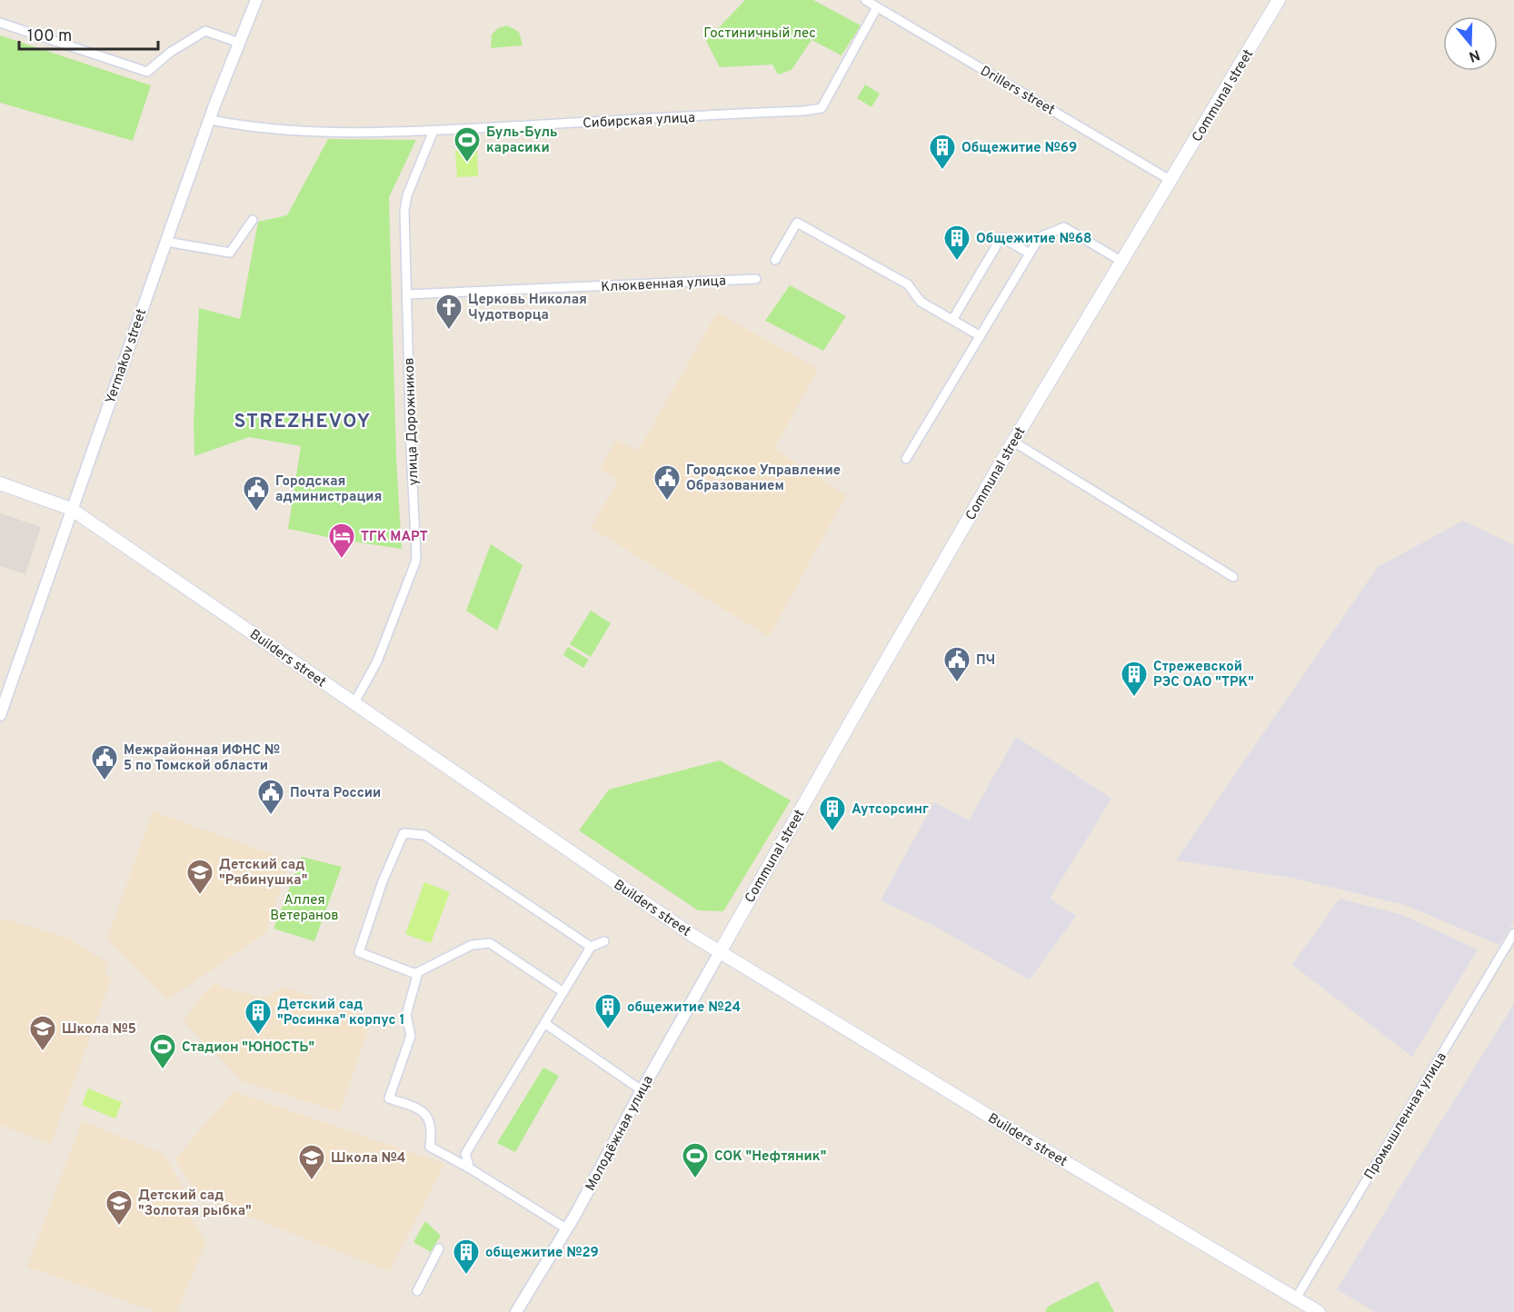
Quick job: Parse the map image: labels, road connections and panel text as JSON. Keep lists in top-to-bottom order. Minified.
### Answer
{"streets":{"main road":["Communal street","Builders street"],"street":["Drillers street","Сибирская улица","Клюквенная улица","Yermakov street","улица Дорожников","Промышленная улица","Молодёжная улица"]},"crossings":[["Drillers street","Communal street"],["Drillers street","Сибирская улица"],["Communal street","Builders street"],["Communal street","Молодёжная улица"],["Сибирская улица","Yermakov street"],["Сибирская улица","улица Дорожников"],["Клюквенная улица","улица Дорожников"],["Yermakov street","Builders street"],["улица Дорожников","Builders street"],["Builders street","Промышленная улица"],["Builders street","Молодёжная улица"]],"districts":["STREZHEVOY"],"parks":["Гостиничный лес","Аллея Ветеранов"],"places":{"sports":["Буль-Буль карасики","Стадион \"ЮНОСТЬ\"","СОК \"Нефтяник\""],"building":["Общежитие №69","Общежитие №68","Стрежевской РЭС ОАО \"ТРК\"","Аутсорсинг","общежитие №24","Детский сад \"Росинка\" корпус 1","общежитие №29"],"church":["Церковь Николая Чудотворца"],"public building":["Городское Управление Образованием","Городская администрация","ПЧ","Межрайонная ИФНС № 5 по Томской области","Почта России"],"hotel":["ТГК МАРТ"],"school or university":["Детский сад \"Рябинушка\"","Школа №5","Школа №4","Детский сад \"Золотая рыбка\""]},"scale_bar":"100 m","north":"bottom"}
